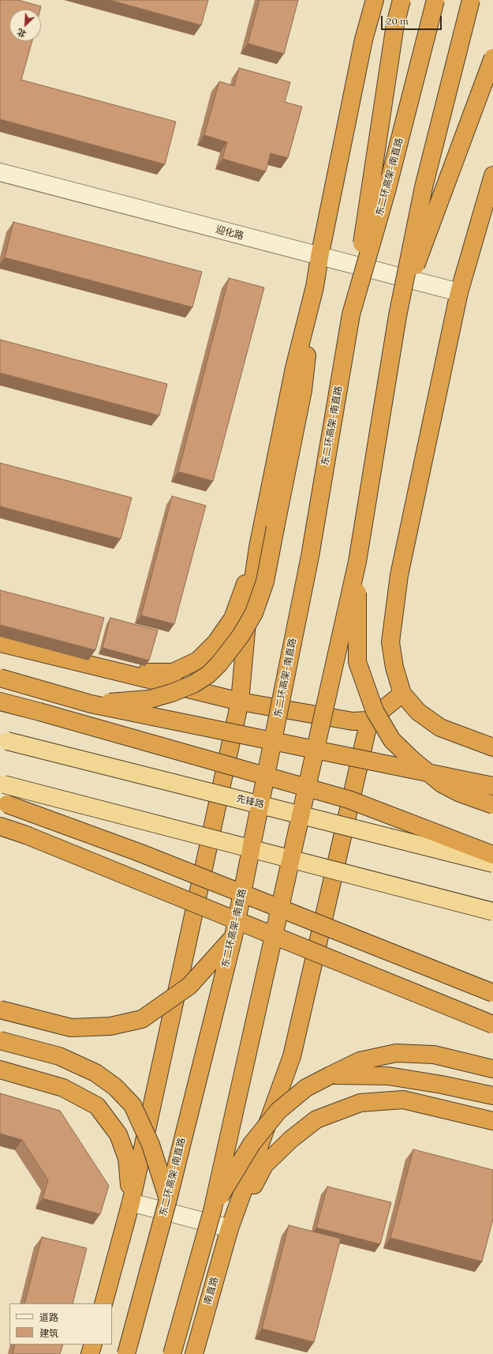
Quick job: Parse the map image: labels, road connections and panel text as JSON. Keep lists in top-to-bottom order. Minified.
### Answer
{"streets":{"highway":["东二环高架-南直路","南直路"],"main road":["先锋路"],"street":["迎化路"]},"legend":["道路","建筑"],"scale_bar":"20 m","north":"bottom left"}
